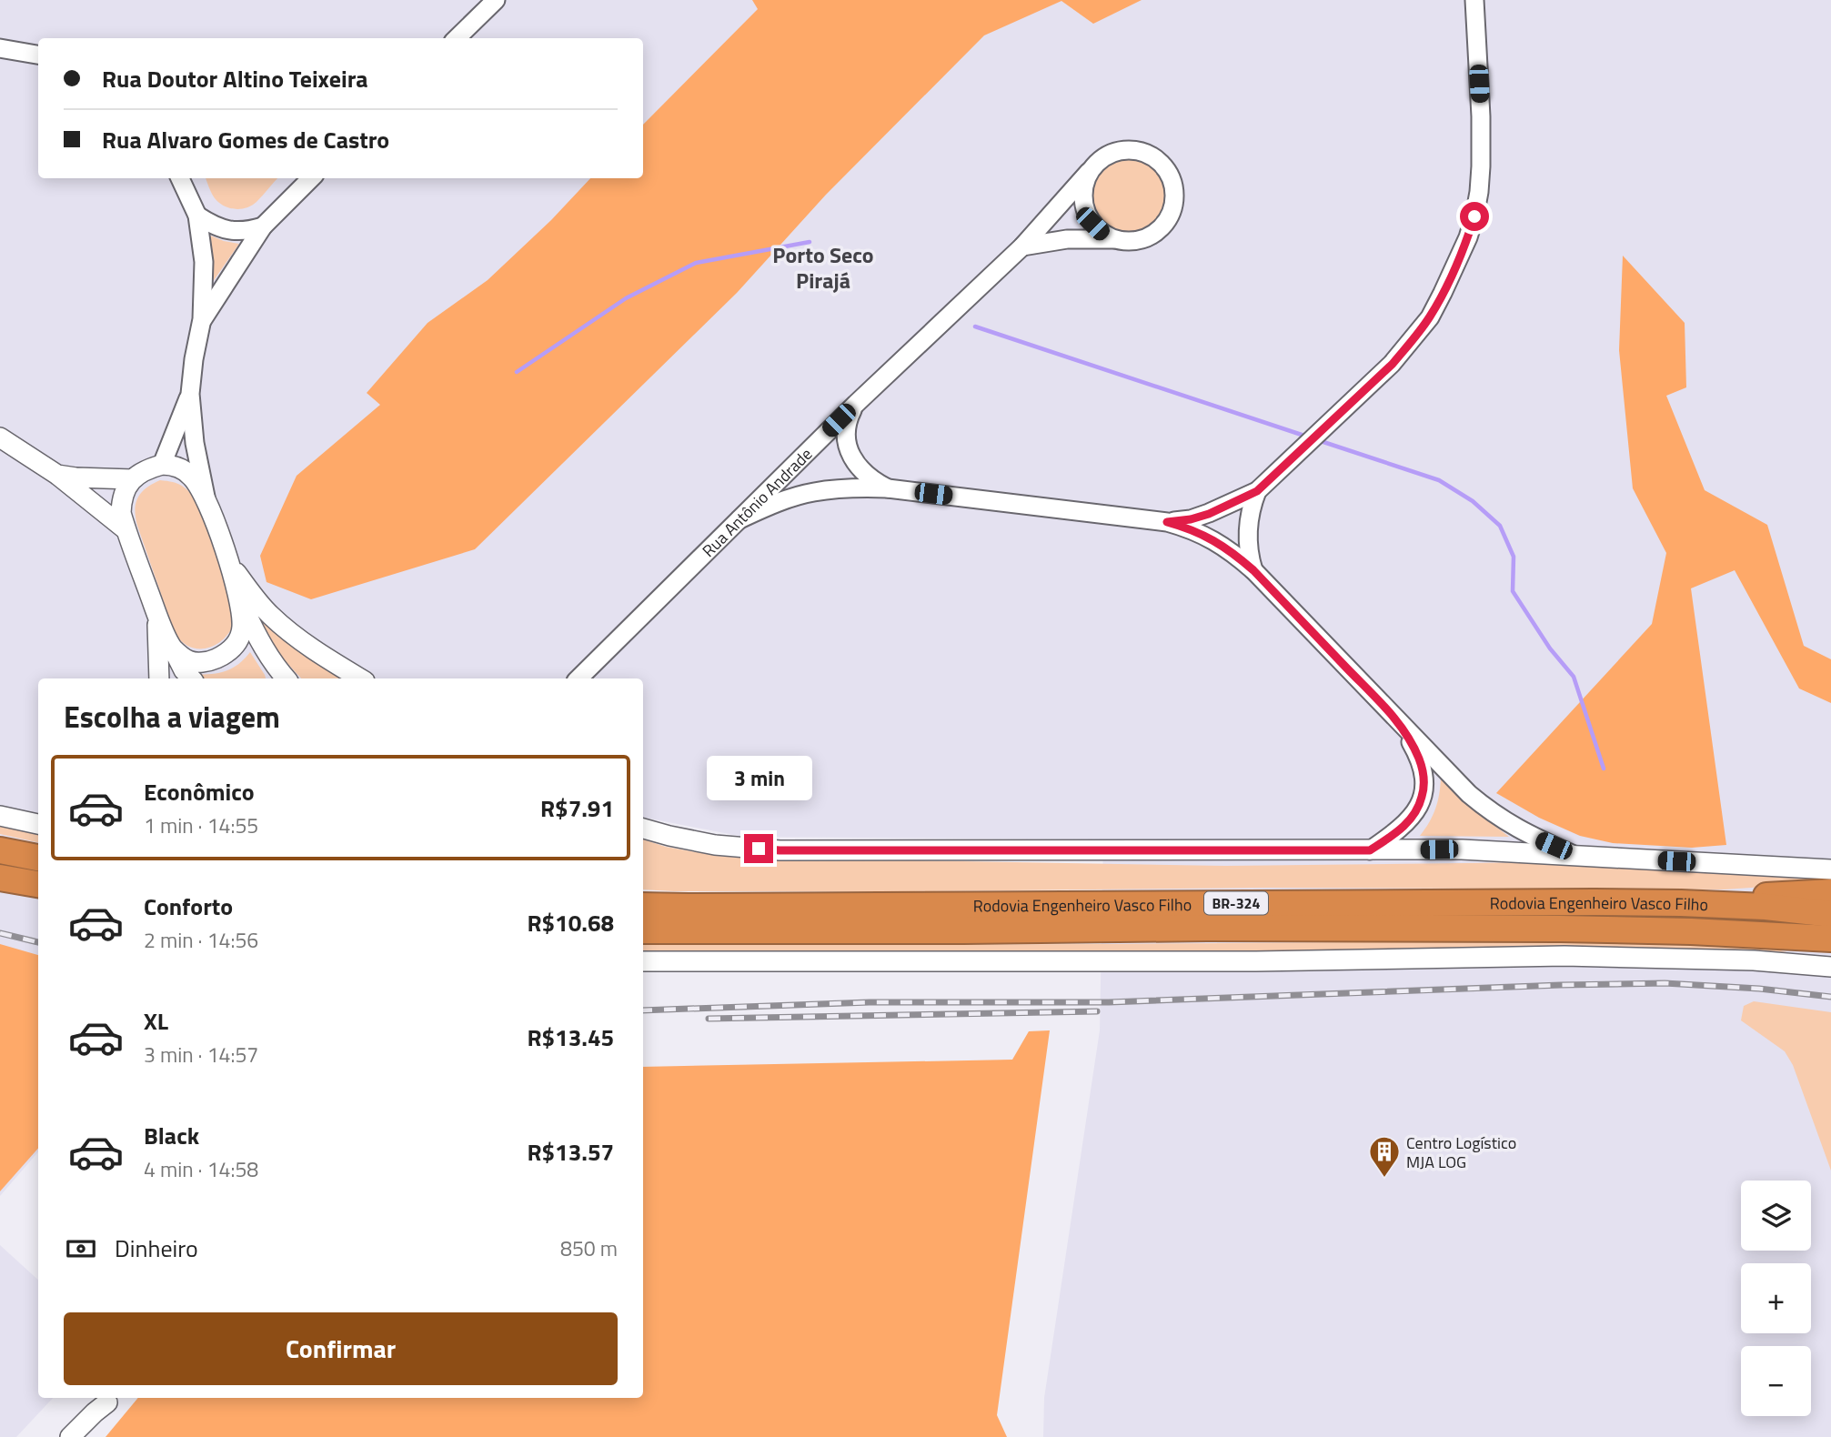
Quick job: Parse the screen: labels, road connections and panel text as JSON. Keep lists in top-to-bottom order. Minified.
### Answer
{"streets":{"highway":["BR-324","Rodovia Engenheiro Vasco Filho"],"street":["Rua Antônio Andrade"]},"districts":["Porto Seco Pirajá"],"places":{"building":["Centro Logístico MJA LOG"]},"page":{"banner":["Rua Doutor Altino Teixeira","Rua Alvaro Gomes de Castro"],"heading":"Escolha a viagem","list":[{"name":"Econômico","note":"1 min · 14:55","value":"R$7.91"},{"name":"Conforto","note":"2 min · 14:56","value":"R$10.68"},{"name":"XL","note":"3 min · 14:57","value":"R$13.45"},{"name":"Black","note":"4 min · 14:58","value":"R$13.57"}],"bubble":"3 min","map_buttons":["+","−"],"pay":["Dinheiro","850 m"],"buttons":"Confirmar"}}
